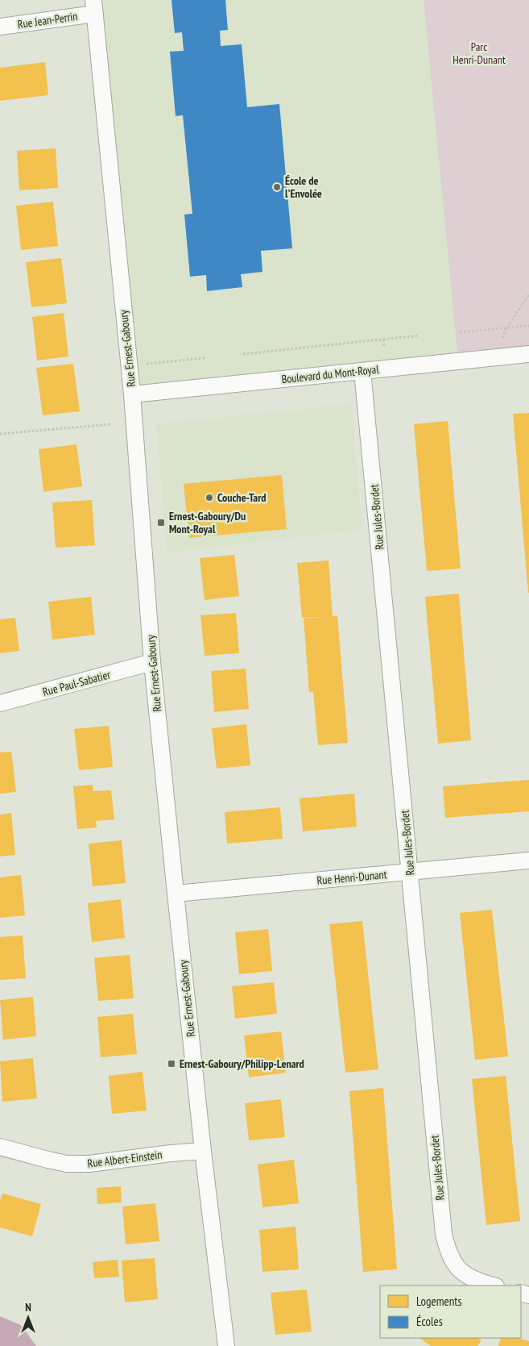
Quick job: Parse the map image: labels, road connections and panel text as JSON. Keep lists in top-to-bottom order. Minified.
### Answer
{"streets":{"street":["Rue Jean-Perrin","Rue Ernest-Gaboury","Boulevard du Mont-Royal","Rue Jules-Bordet","Rue Paul-Sabatier","Rue Henri-Dunant","Rue Albert-Einstein"]},"crossings":[["Rue Jean-Perrin","Rue Ernest-Gaboury"],["Rue Ernest-Gaboury","Boulevard du Mont-Royal"],["Rue Ernest-Gaboury","Rue Paul-Sabatier"],["Rue Ernest-Gaboury","Rue Henri-Dunant"],["Rue Ernest-Gaboury","Rue Albert-Einstein"],["Boulevard du Mont-Royal","Rue Jules-Bordet"],["Rue Jules-Bordet","Rue Henri-Dunant"]],"parks":["Parc Henri-Dunant"],"places":{"other":["École de l'Envolée","Couche-Tard"],"transit":["Ernest-Gaboury/Du Mont-Royal","Ernest-Gaboury/Philipp-Lenard"]},"legend":["Logements","Écoles"],"north":"top"}
